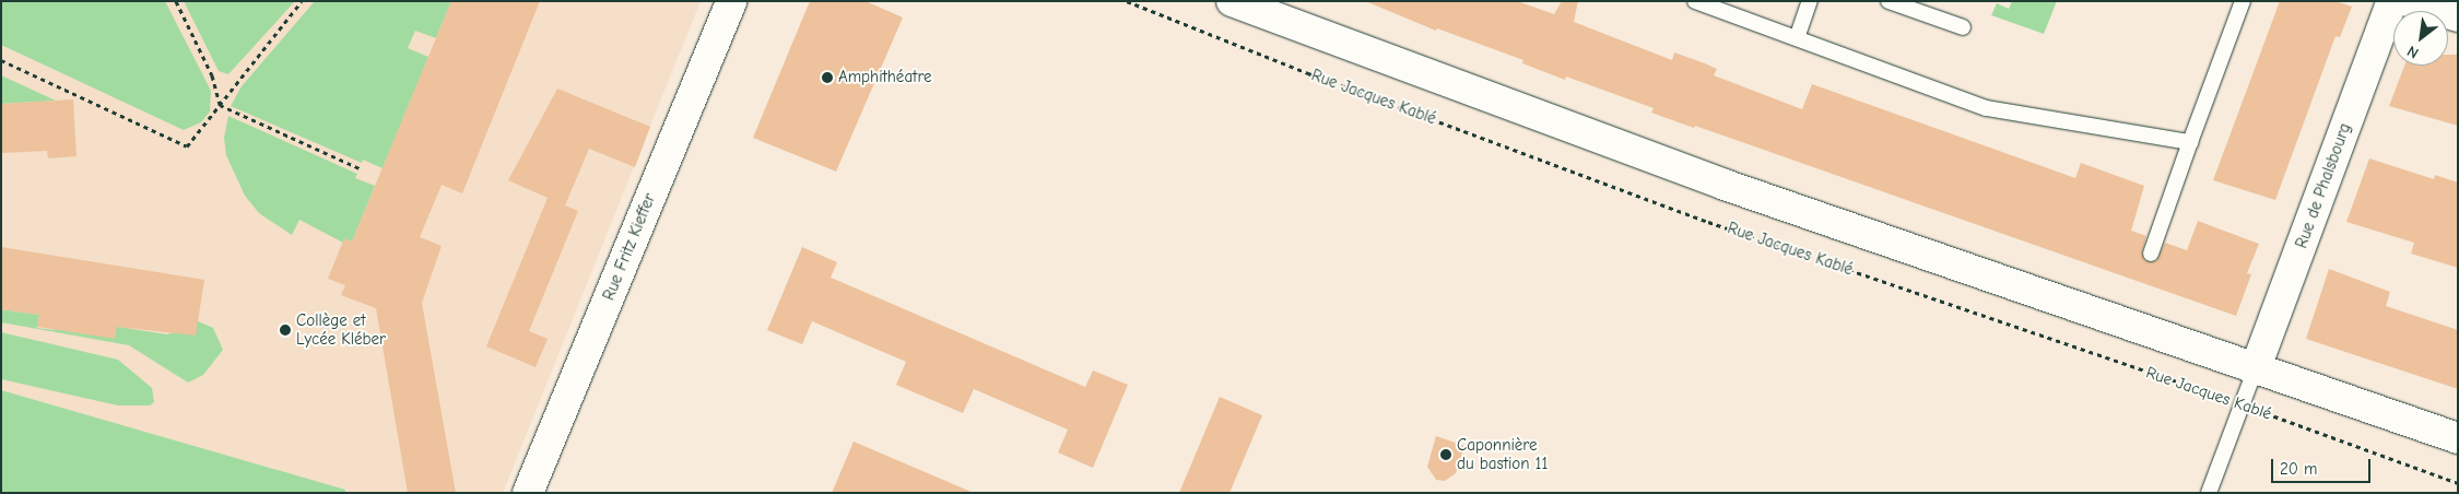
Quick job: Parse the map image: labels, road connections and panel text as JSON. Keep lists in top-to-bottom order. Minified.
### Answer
{"streets":{"street":["Rue de Phalsbourg","Rue Fritz Kieffer"],"path":["Rue Jacques Kablé"]},"places":["Amphithéatre","Collège et Lycée Kléber","Caponnière du bastion 11"],"scale_bar":"20 m","north":"bottom left"}
